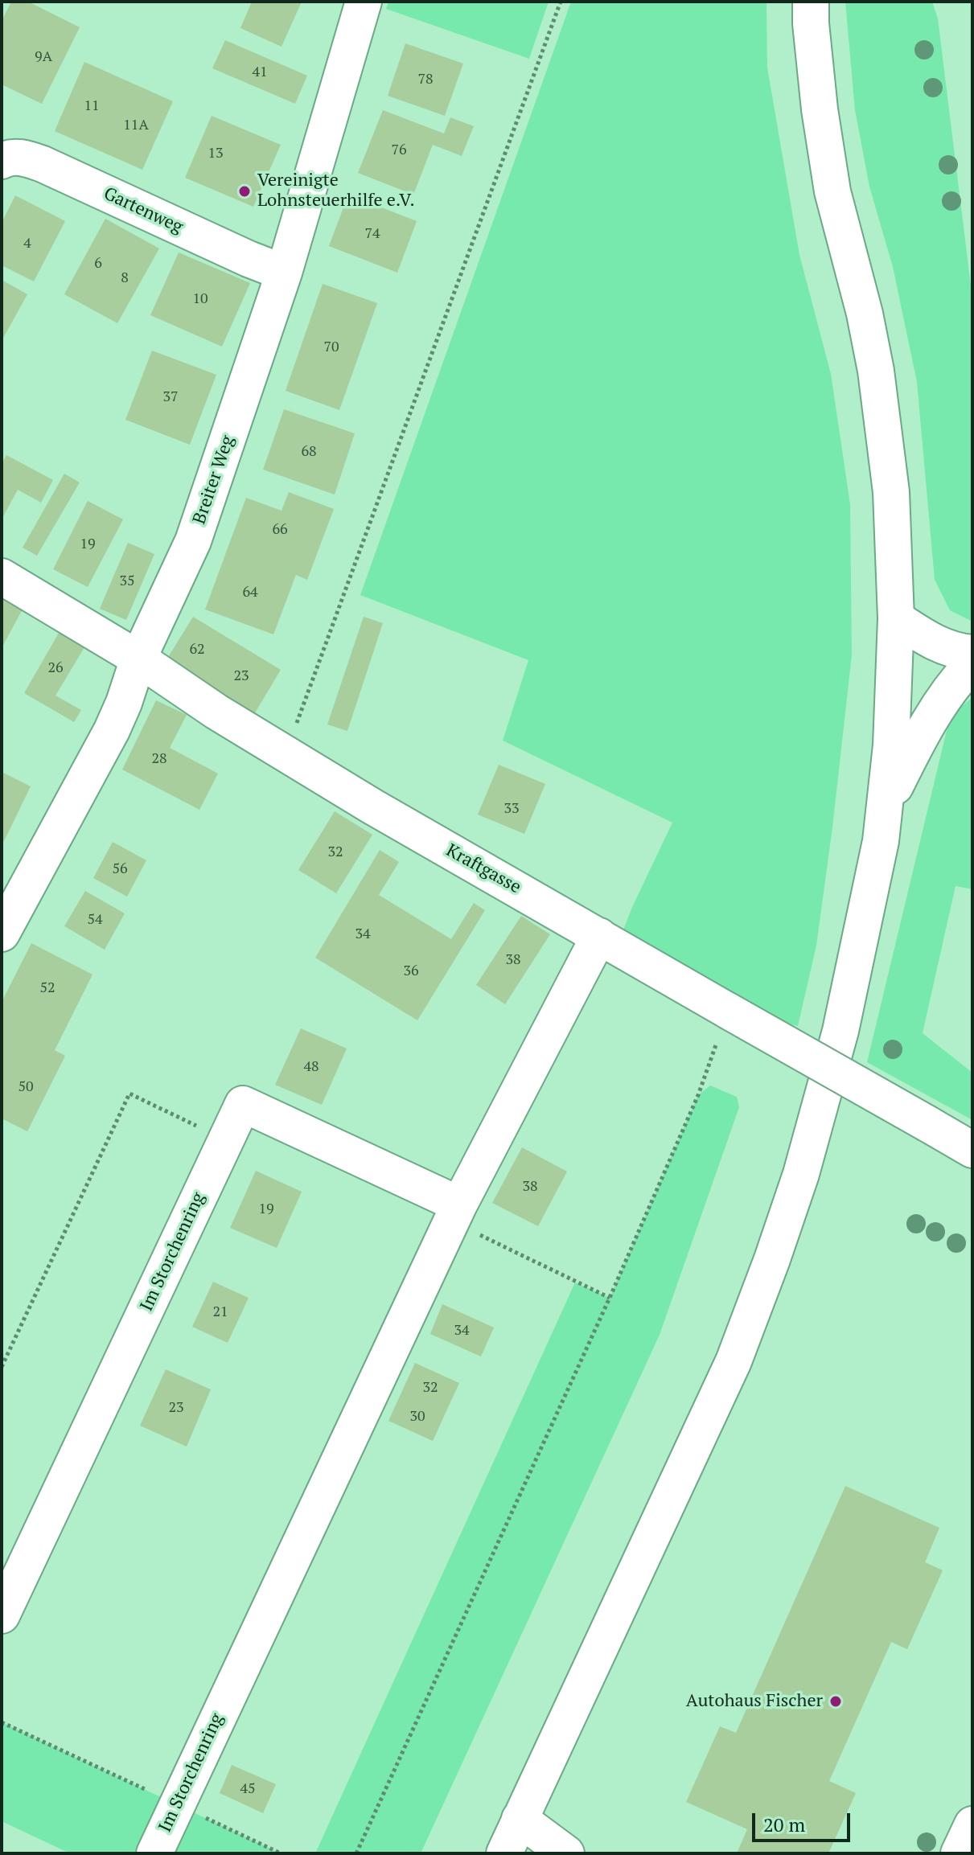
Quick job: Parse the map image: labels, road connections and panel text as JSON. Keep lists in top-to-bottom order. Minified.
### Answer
{"streets":{"street":["Gartenweg","Breiter Weg","Kraftgasse","Im Storchenring"]},"crossings":[["Gartenweg","Breiter Weg"],["Breiter Weg","Kraftgasse"],["Kraftgasse","Im Storchenring"]],"places":["Vereinigte Lohnsteuerhilfe e.V.","Autohaus Fischer"],"house_numbers":["9A","41","78","11","11A","76","13","74","4","6","8","10","70","37","68","66","19","35","64","62","26","23","28","33","32","56","54","34","38","36","52","48","50","38","19","21","34","32","23","30","45"],"scale_bar":"20 m"}
